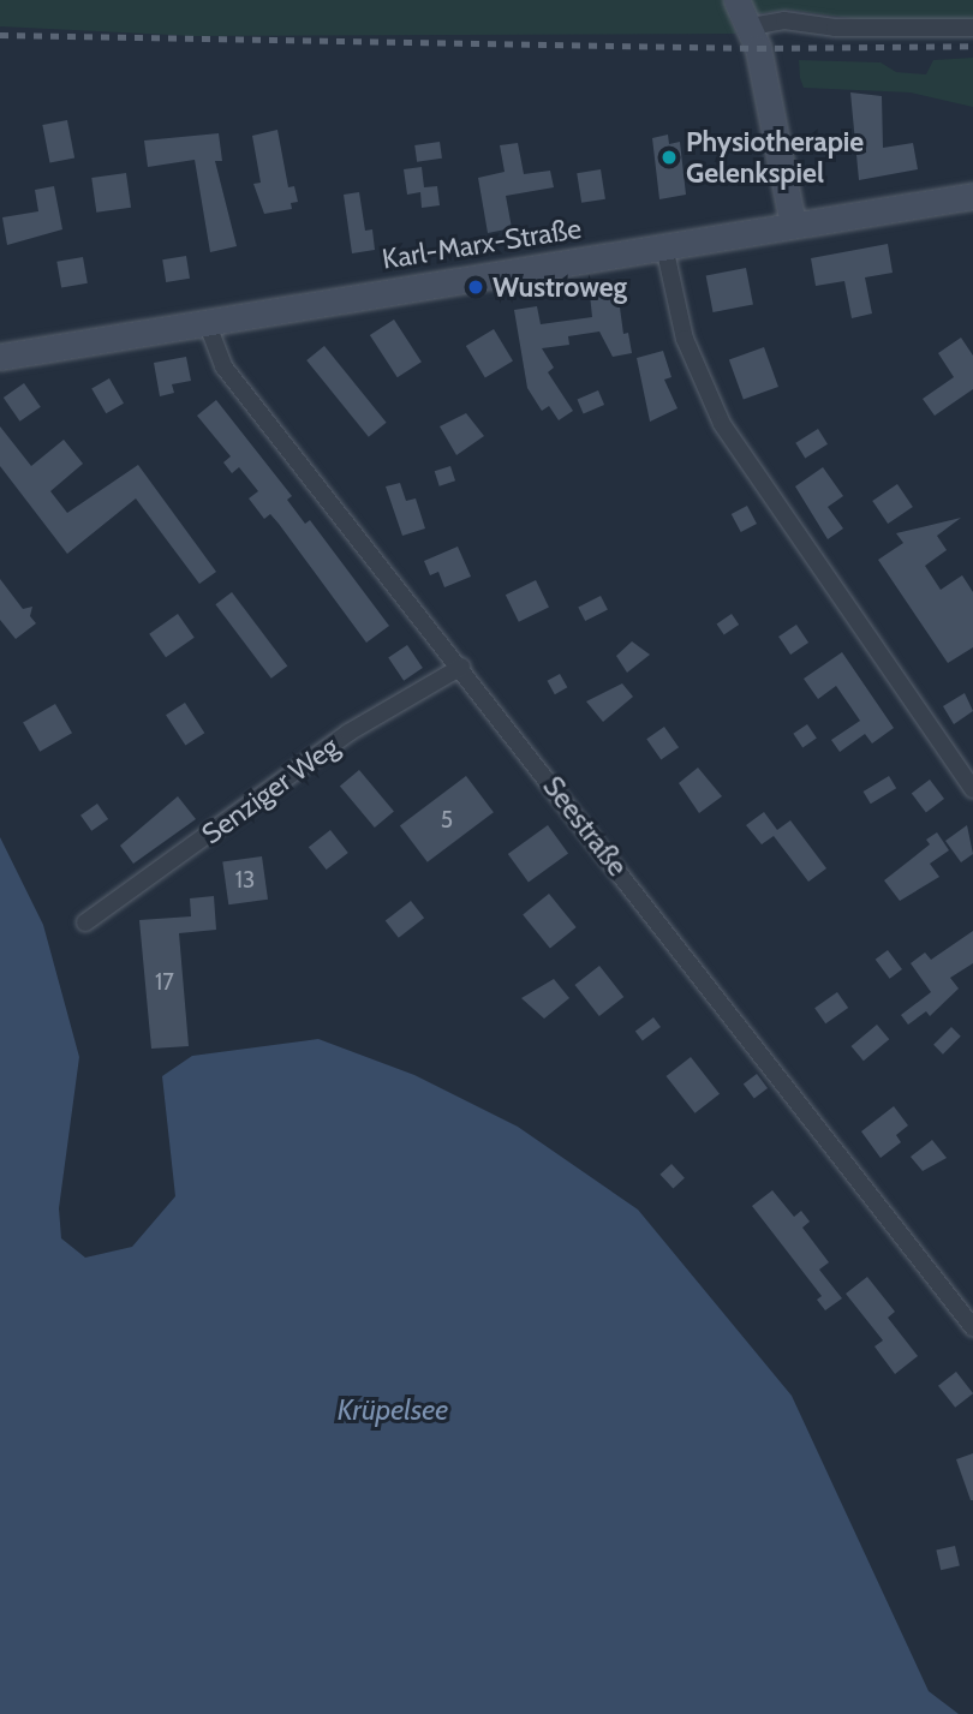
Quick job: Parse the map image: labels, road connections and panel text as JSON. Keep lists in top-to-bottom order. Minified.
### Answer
{"streets":{"street":["Karl-Marx-Straße","Senziger Weg","Seestraße"]},"crossings":[["Karl-Marx-Straße","Seestraße"],["Senziger Weg","Seestraße"]],"water":["Krüpelsee"],"places":["Physiotherapie Gelenkspiel","Wustroweg"],"house_numbers":["5","13","17"]}
